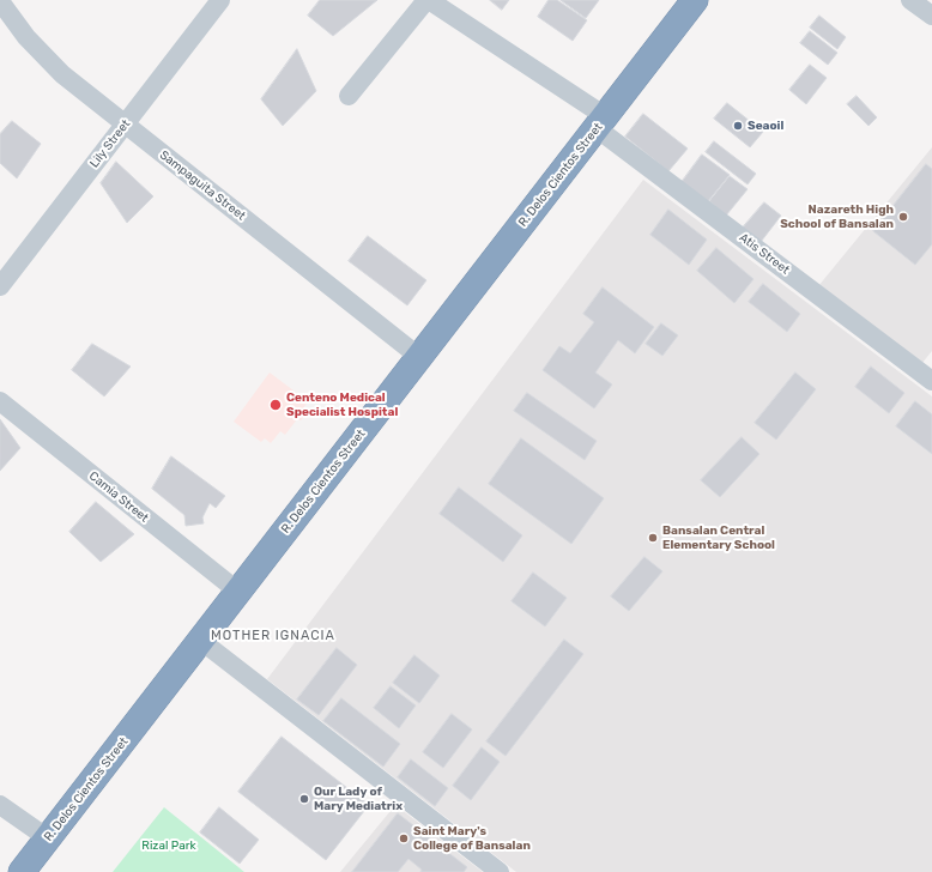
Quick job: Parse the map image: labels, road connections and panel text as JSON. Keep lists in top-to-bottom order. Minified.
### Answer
{"streets":{"highway":["R. Delos Cientos Street"],"street":["Lily Street","Sampaguita Street","Atis Street","Camia Street"]},"crossings":[["Lily Street","Sampaguita Street"],["R. Delos Cientos Street","Sampaguita Street"],["R. Delos Cientos Street","Atis Street"],["R. Delos Cientos Street","Camia Street"]],"districts":["MOTHER IGNACIA"],"parks":["Rizal Park"],"places":["Seaoil","Nazareth High School of Bansalan","Centeno Medical Specialist Hospital","Bansalan Central Elementary School","Our Lady of Mary Mediatrix","Saint Mary's College of Bansalan"]}
